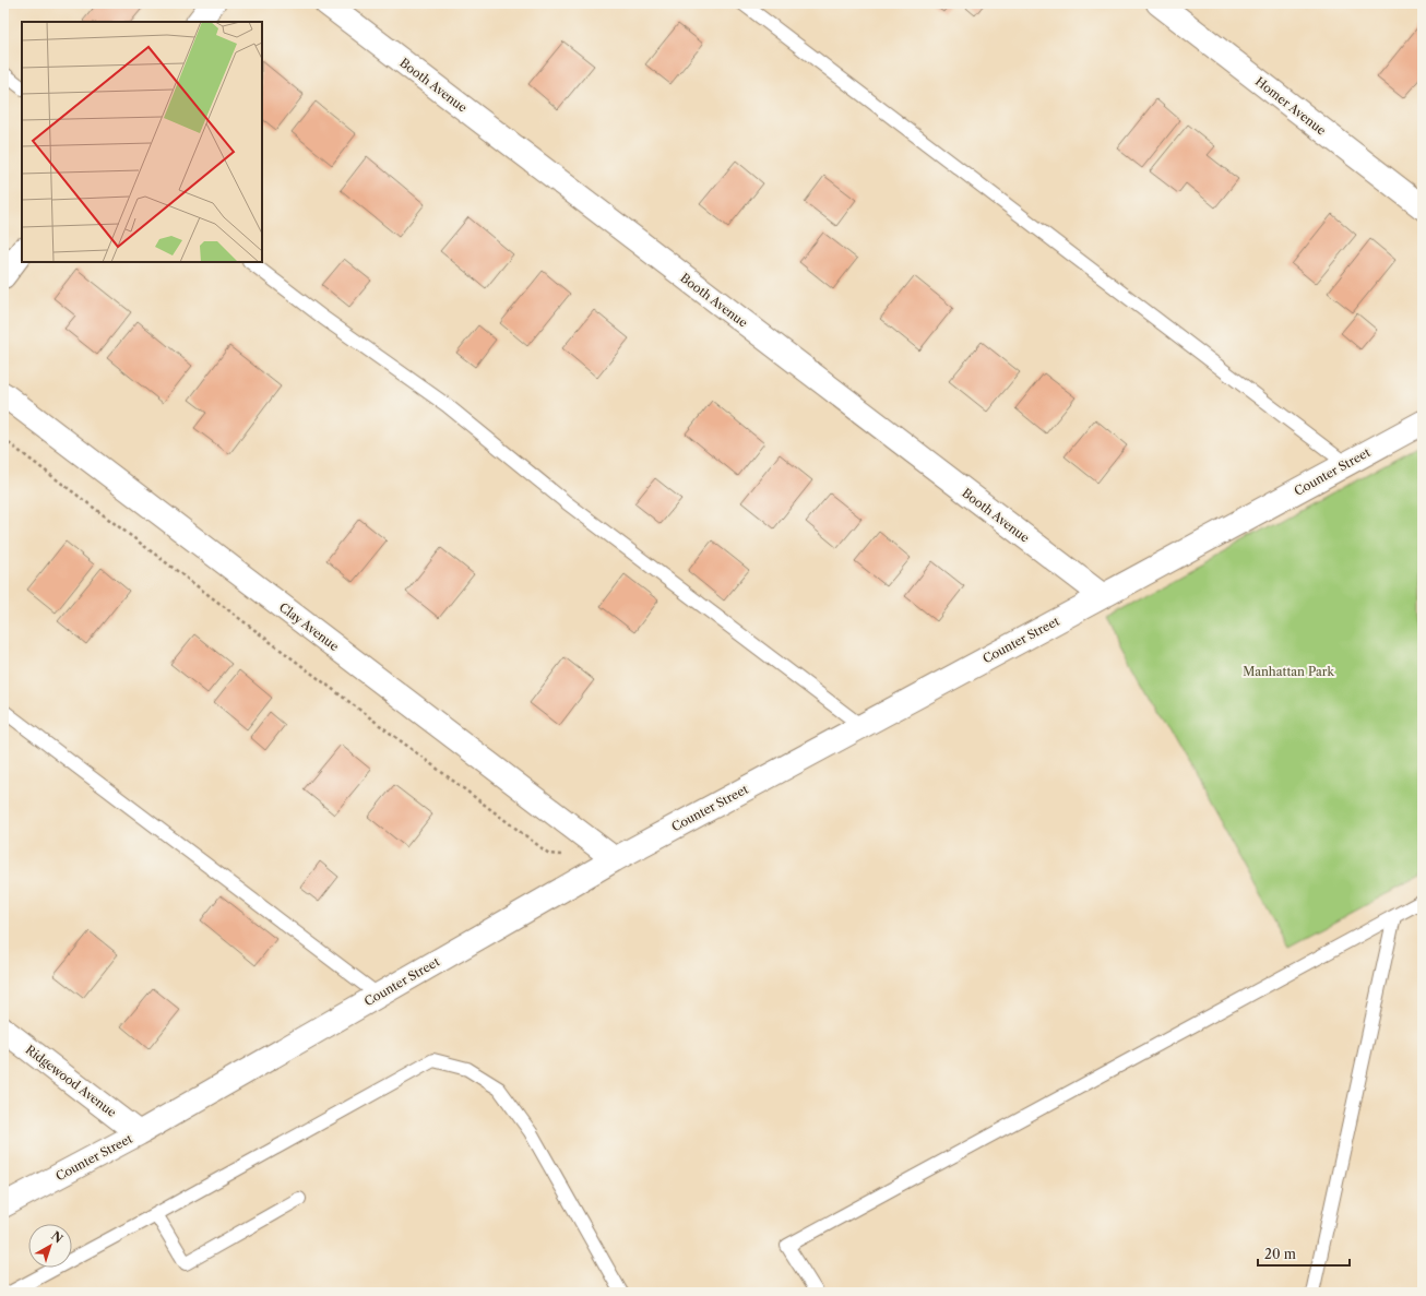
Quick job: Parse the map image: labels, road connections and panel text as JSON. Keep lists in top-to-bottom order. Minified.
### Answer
{"streets":{"street":["Booth Avenue","Homer Avenue","Counter Street","Clay Avenue","Ridgewood Avenue"]},"crossings":[["Booth Avenue","Counter Street"],["Counter Street","Clay Avenue"],["Counter Street","Ridgewood Avenue"]],"parks":["Manhattan Park"],"scale_bar":"20 m","north":"top right"}
